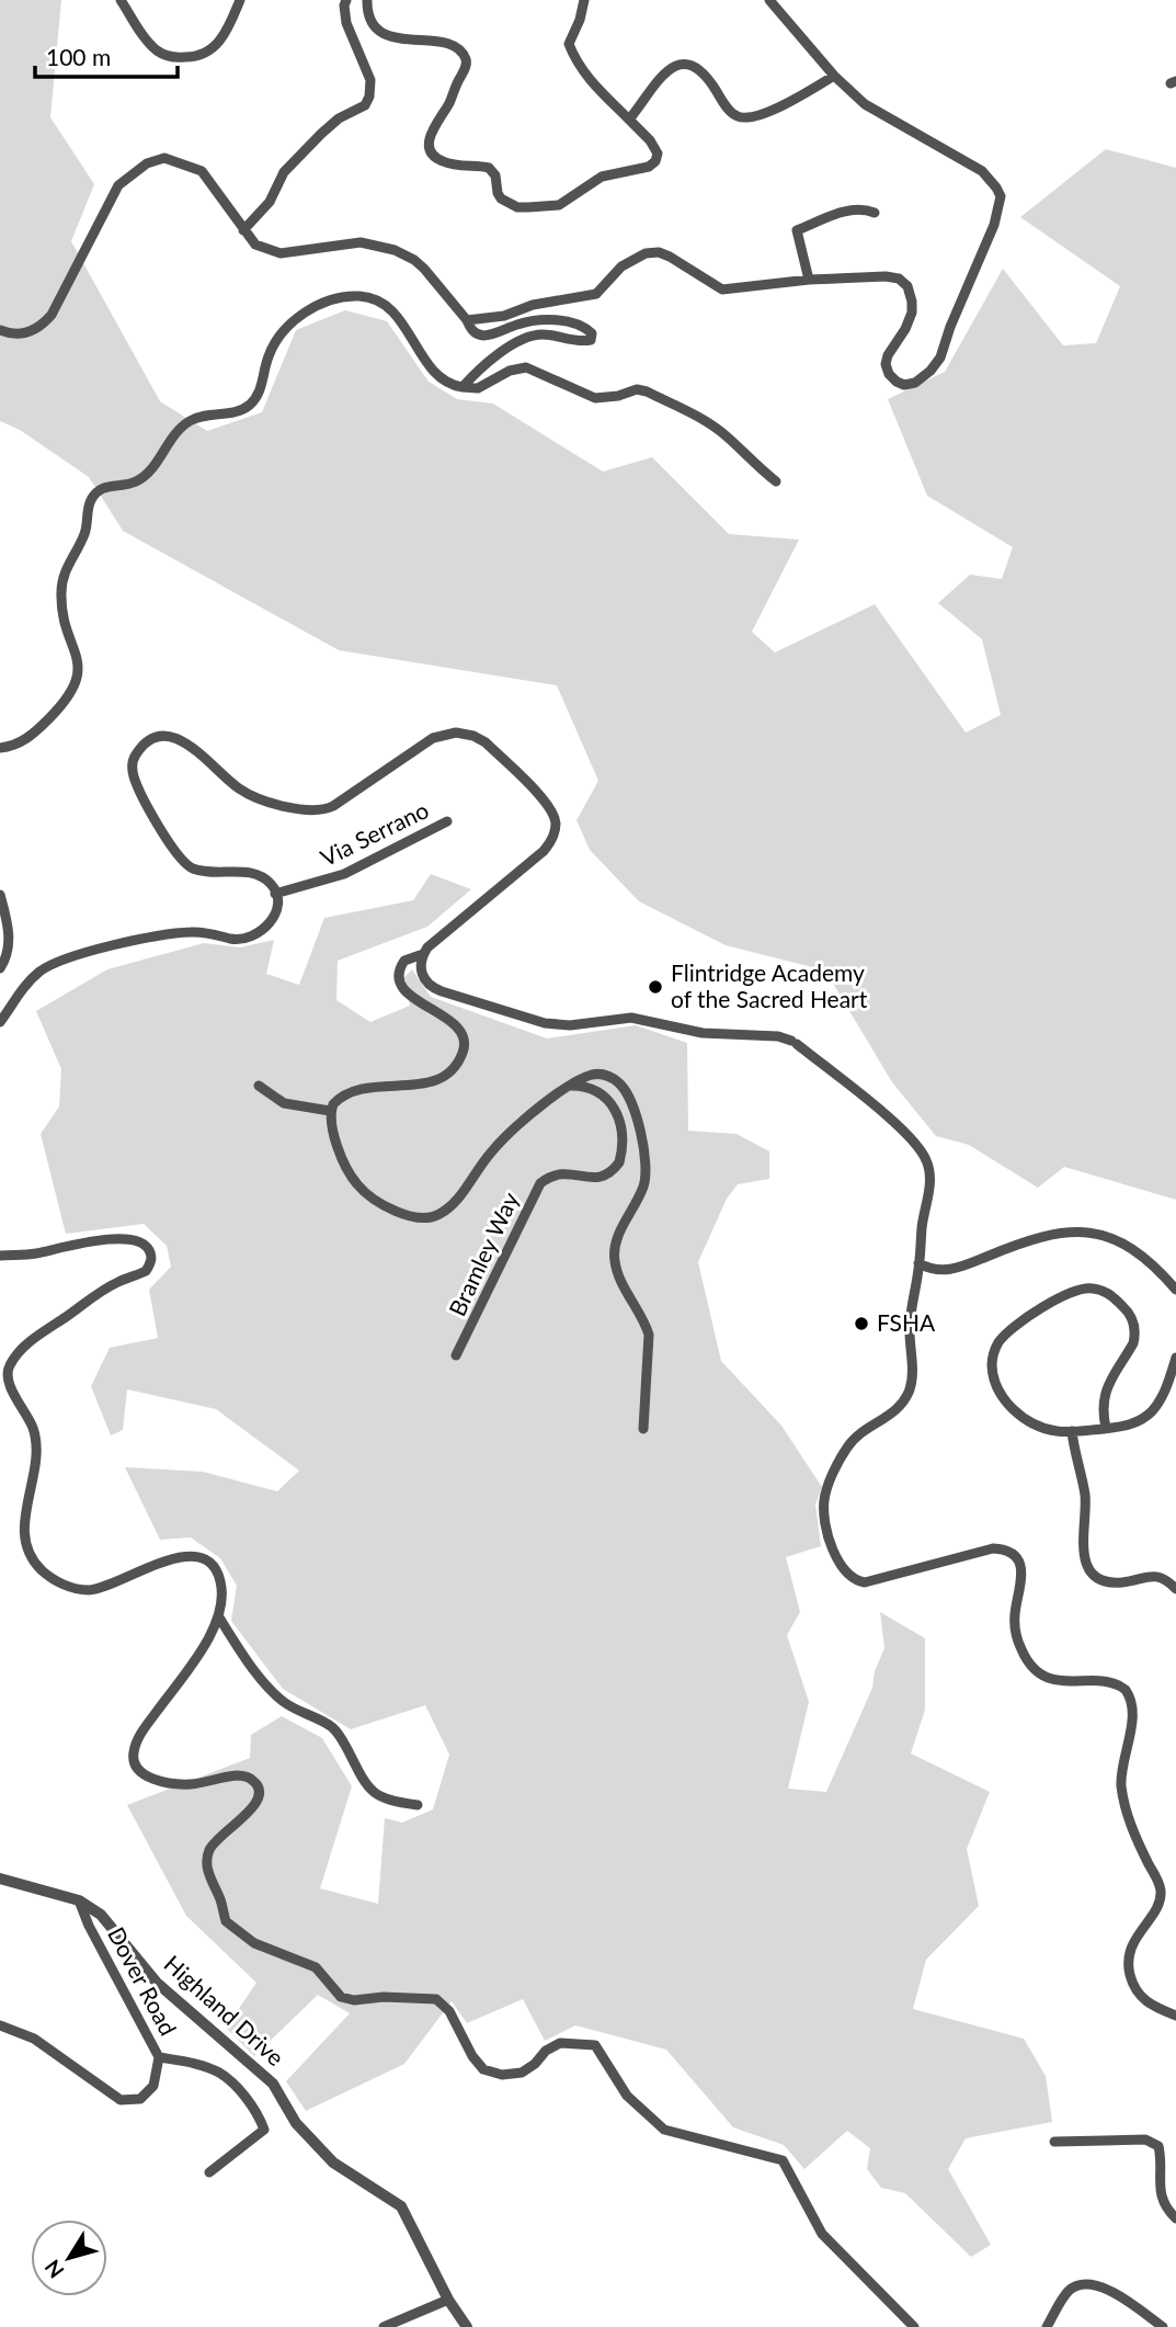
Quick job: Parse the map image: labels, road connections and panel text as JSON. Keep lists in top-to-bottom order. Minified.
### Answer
{"streets":{"street":["Via Serrano","Bramley Way","Dover Road","Highland Drive"]},"crossings":[["Dover Road","Highland Drive"]],"places":["Flintridge Academy of the Sacred Heart","FSHA"],"scale_bar":"100 m","north":"bottom left"}
